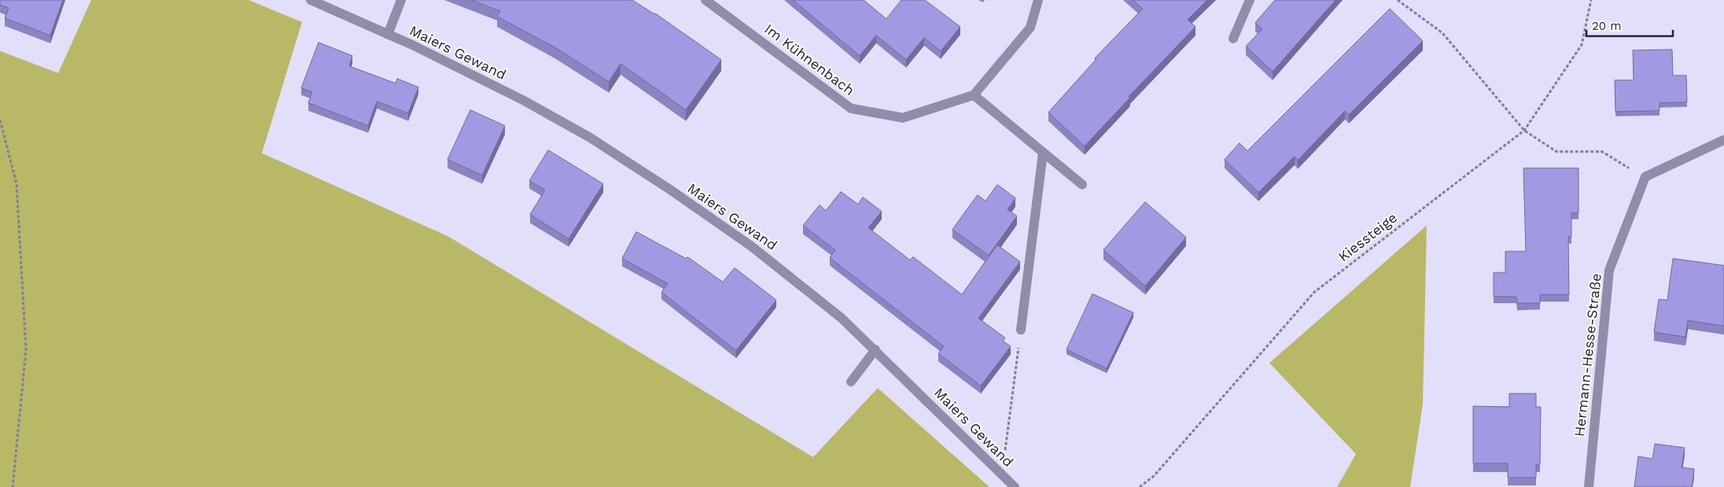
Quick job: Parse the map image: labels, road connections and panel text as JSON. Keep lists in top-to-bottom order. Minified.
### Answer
{"streets":{"street":["Maiers Gewand","Im Kühnenbach","Hermann-Hesse-Straße"],"path":["Kiessteige"]},"scale_bar":"20 m"}
